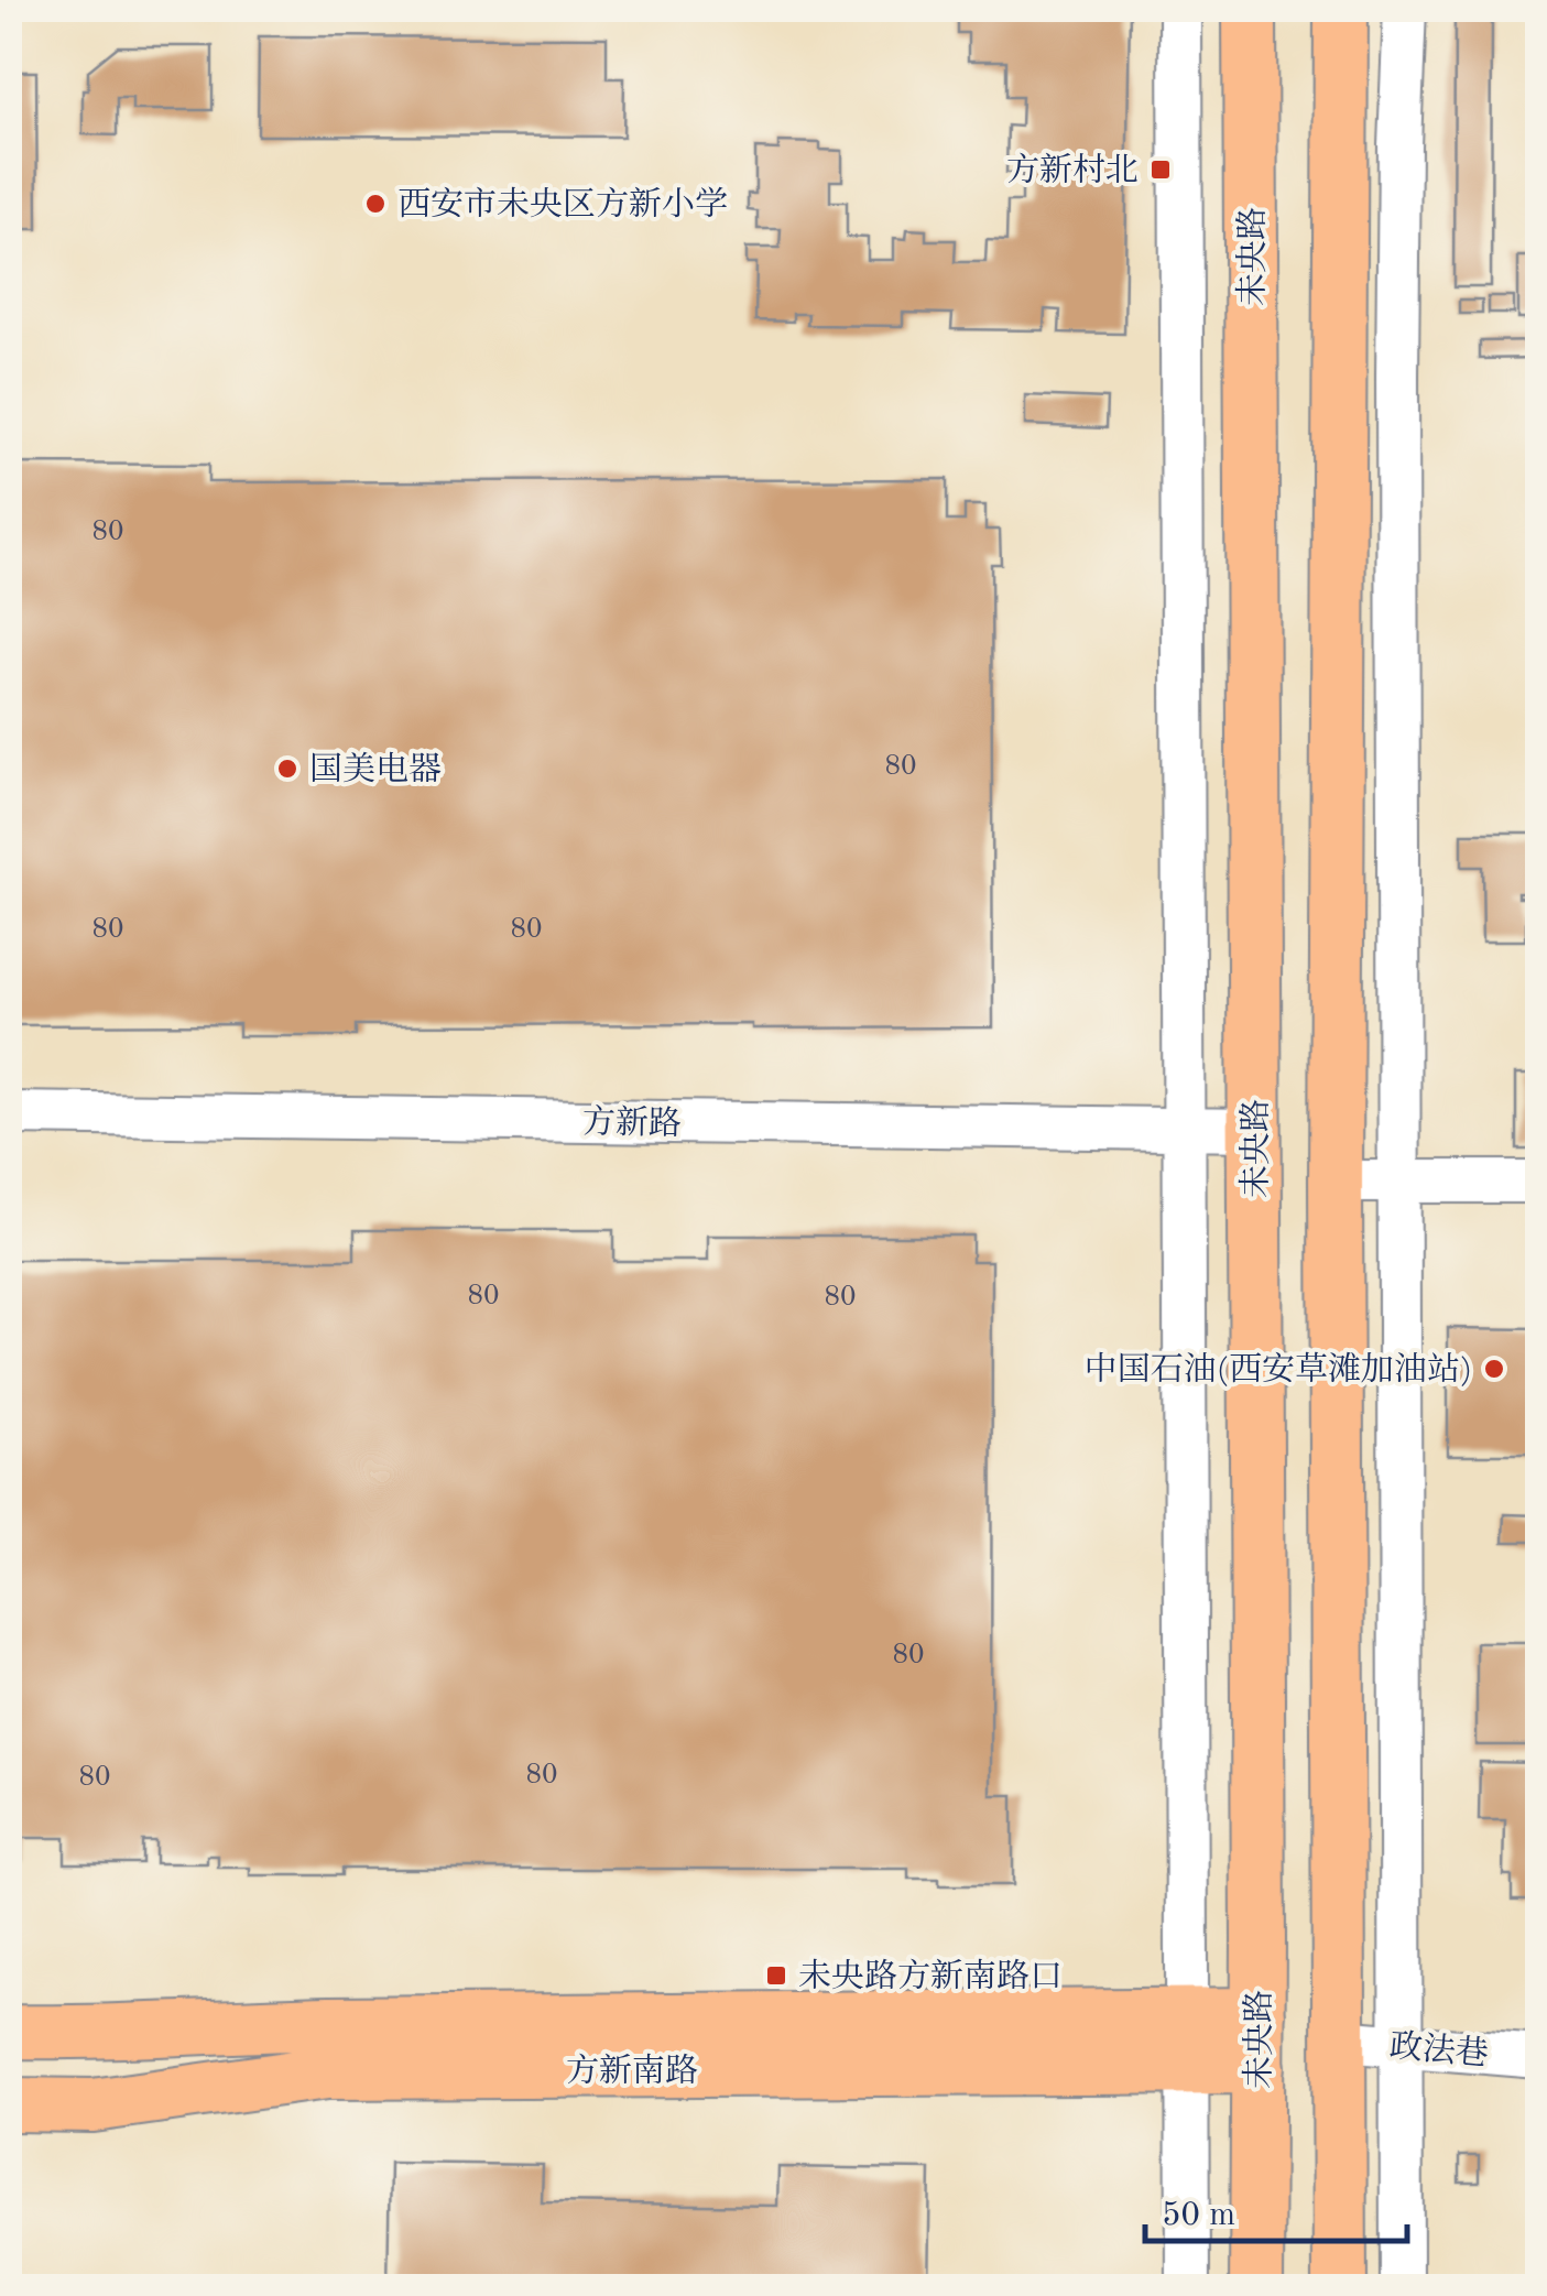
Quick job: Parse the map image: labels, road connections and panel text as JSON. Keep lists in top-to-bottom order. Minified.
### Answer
{"streets":{"main road":["未央路","方新南路"],"street":["方新路","政法巷"]},"crossings":[["未央路","方新路"],["未央路","方新南路"]],"places":{"transit":["方新村北","未央路方新南路口"],"other":["西安市未央区方新小学","国美电器","中国石油(西安草滩加油站)"]},"house_numbers":["80","80","80","80","80","80","80","80","80"],"scale_bar":"50 m"}
